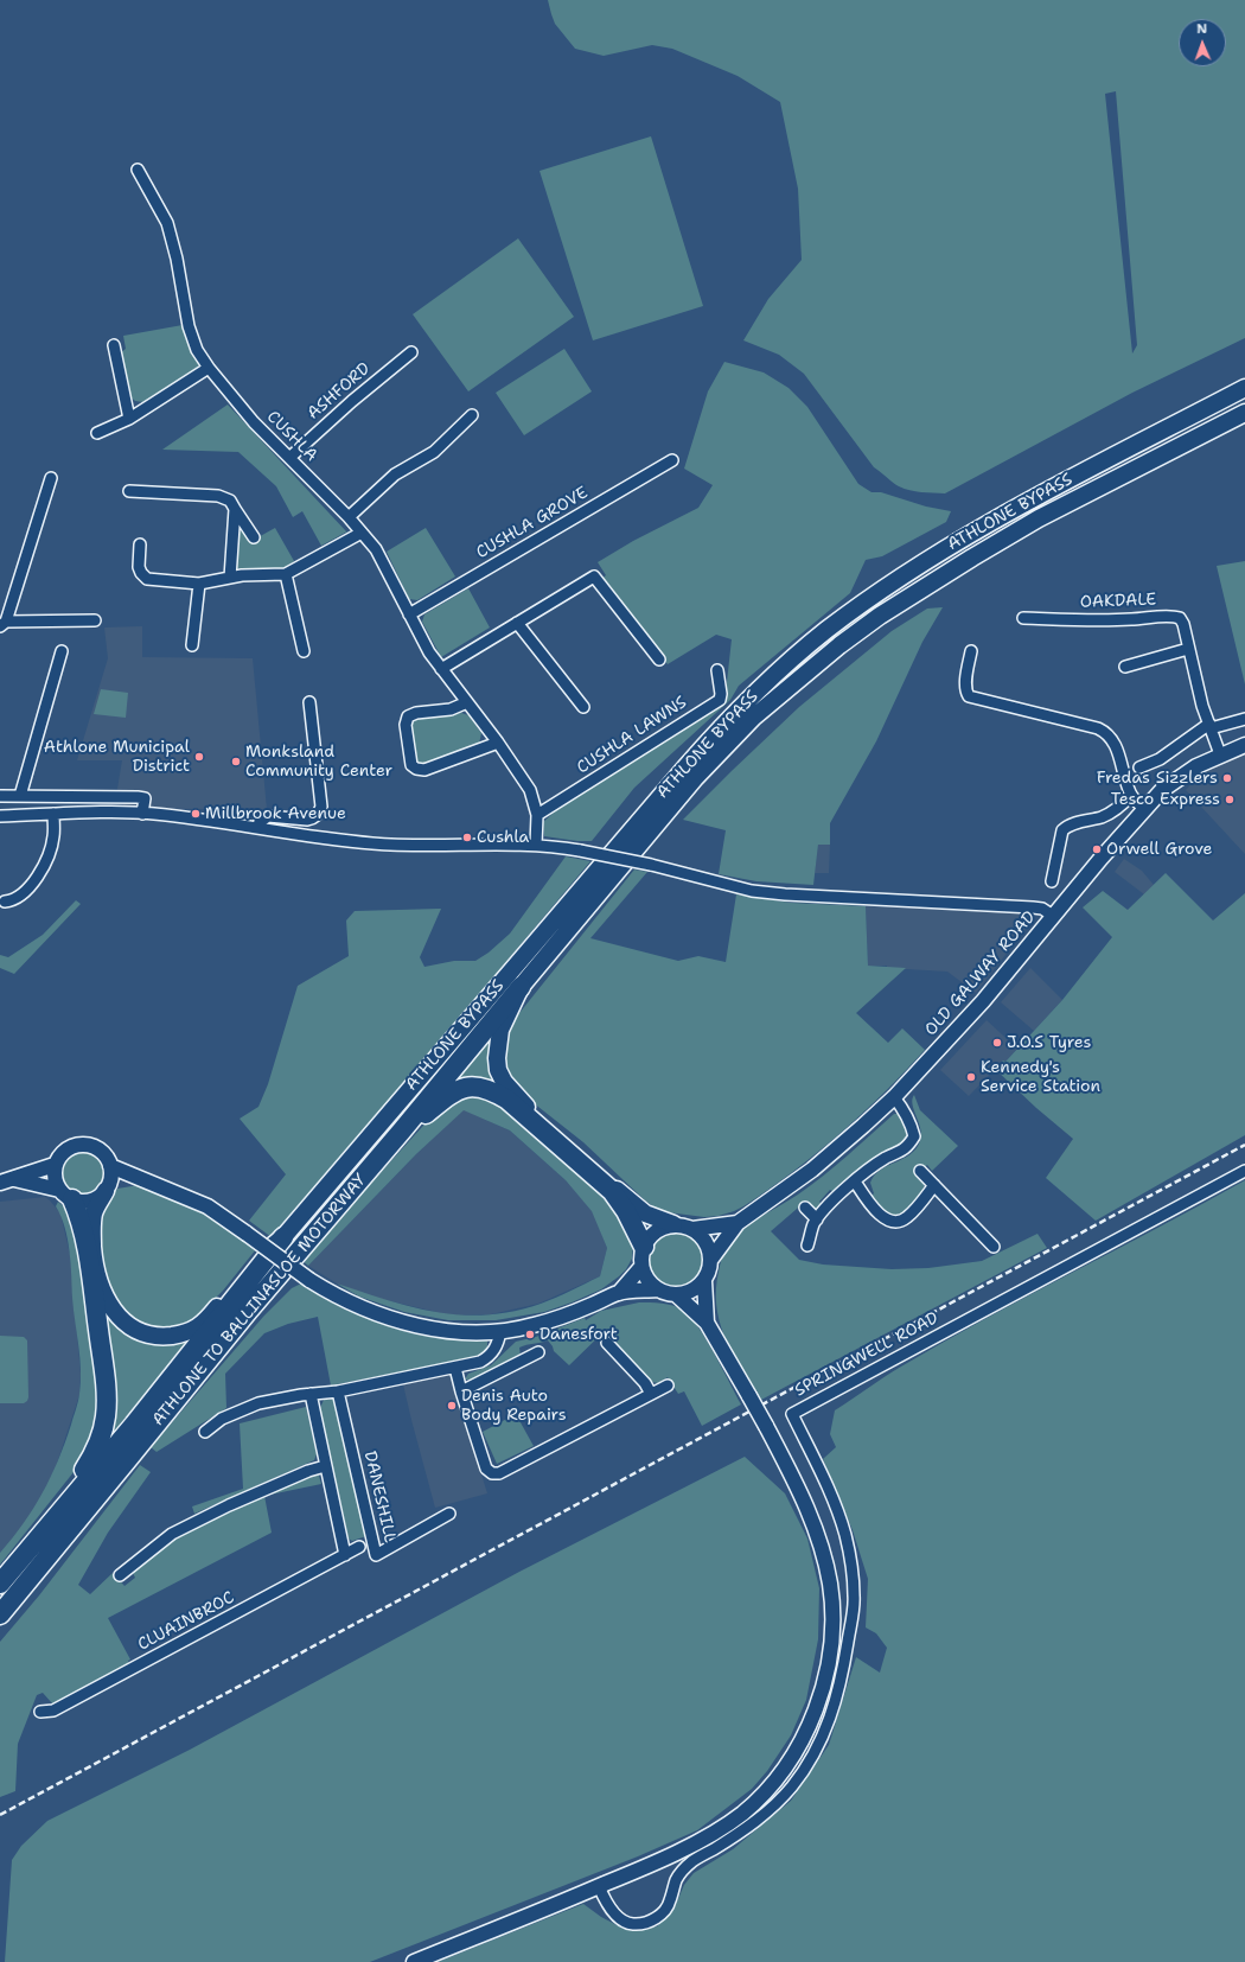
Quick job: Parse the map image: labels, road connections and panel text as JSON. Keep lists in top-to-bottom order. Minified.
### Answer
{"streets":{"highway":["ATHLONE BYPASS","ATHLONE TO BALLINASLOE MOTORWAY"],"main road":["OLD GALWAY ROAD"],"street":["ASHFORD","CUSHLA","CUSHLA GROVE","OAKDALE","CUSHLA LAWNS","SPRINGWELL ROAD","DANESHILL","CLUAINBROC"]},"crossings":[["ASHFORD","CUSHLA"],["CUSHLA","CUSHLA GROVE"],["CUSHLA","CUSHLA LAWNS"],["ATHLONE BYPASS","ATHLONE TO BALLINASLOE MOTORWAY"],["OAKDALE","OLD GALWAY ROAD"]],"places":["Athlone Municipal District","Monksland Community Center","Fredas Sizzlers","Tesco Express","Millbrook Avenue","Cushla","Orwell Grove","J.O.S Tyres","Kennedy's Service Station","Danesfort","Denis Auto Body Repairs"],"north":"top"}
